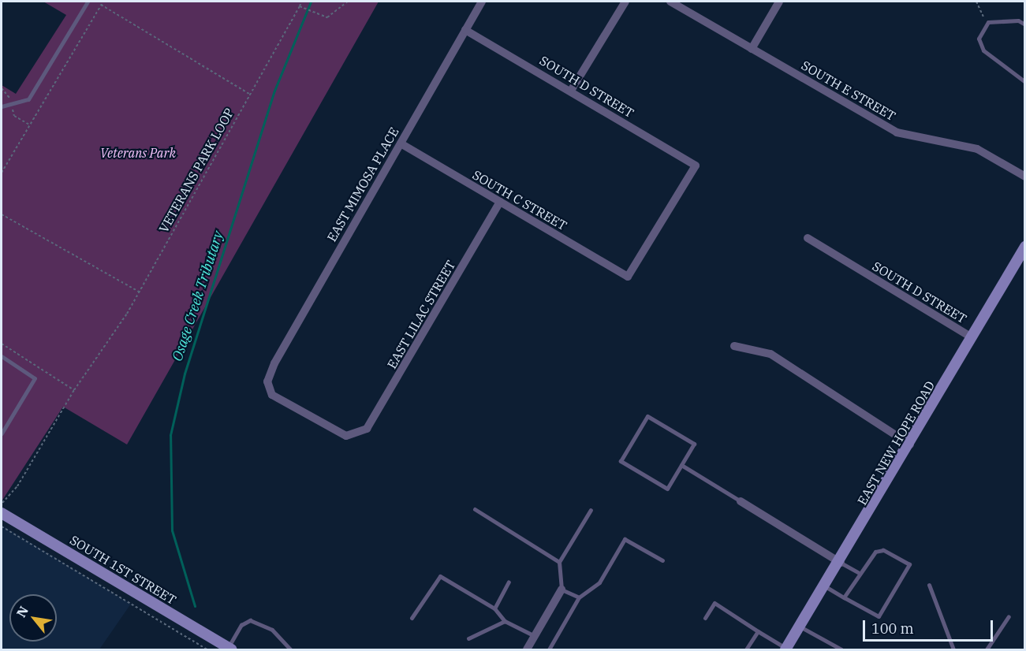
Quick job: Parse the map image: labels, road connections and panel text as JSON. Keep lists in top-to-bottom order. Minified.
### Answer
{"streets":{"street":["SOUTH D STREET","SOUTH E STREET","EAST MIMOSA PLACE","SOUTH C STREET","EAST LILAC STREET","EAST NEW HOPE ROAD","SOUTH 1ST STREET"],"path":["VETERANS PARK LOOP"]},"crossings":[["SOUTH D STREET","EAST MIMOSA PLACE"],["SOUTH D STREET","SOUTH C STREET"],["SOUTH D STREET","EAST NEW HOPE ROAD"],["VETERANS PARK LOOP","SOUTH 1ST STREET"],["EAST MIMOSA PLACE","SOUTH C STREET"],["EAST MIMOSA PLACE","EAST LILAC STREET"],["SOUTH C STREET","EAST LILAC STREET"]],"water":["Osage Creek Tributary"],"parks":["Veterans Park"],"scale_bar":"100 m","north":"top left"}
